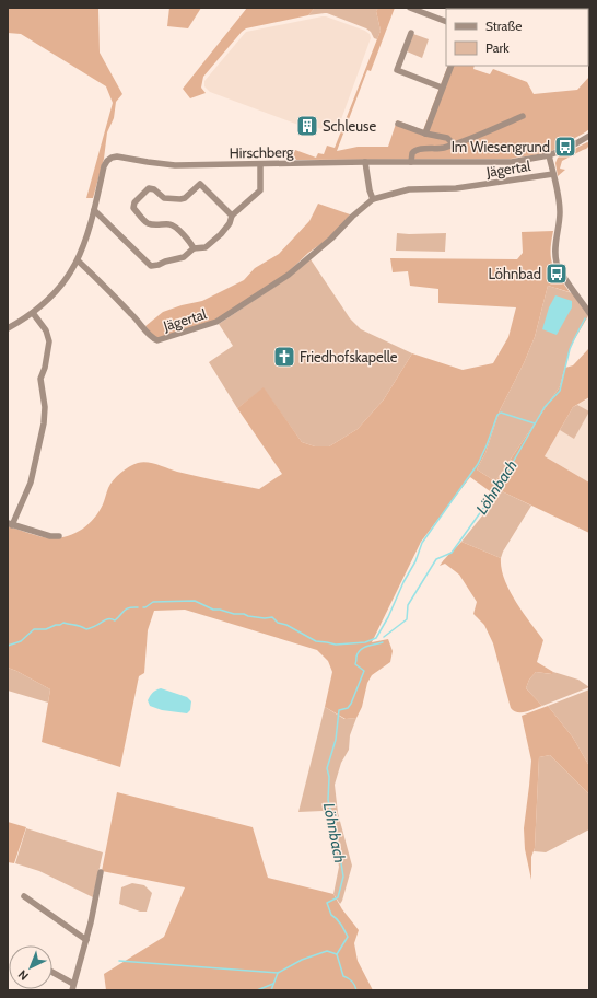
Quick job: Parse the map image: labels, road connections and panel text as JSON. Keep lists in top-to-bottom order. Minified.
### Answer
{"streets":{"street":["Hirschberg","Jägertal"]},"water":["Löhnbach"],"places":{"building":["Schleuse"],"bus stop":["Im Wiesengrund","Löhnbad"],"church":["Friedhofskapelle"]},"legend":["Straße","Park"],"north":"bottom left"}
